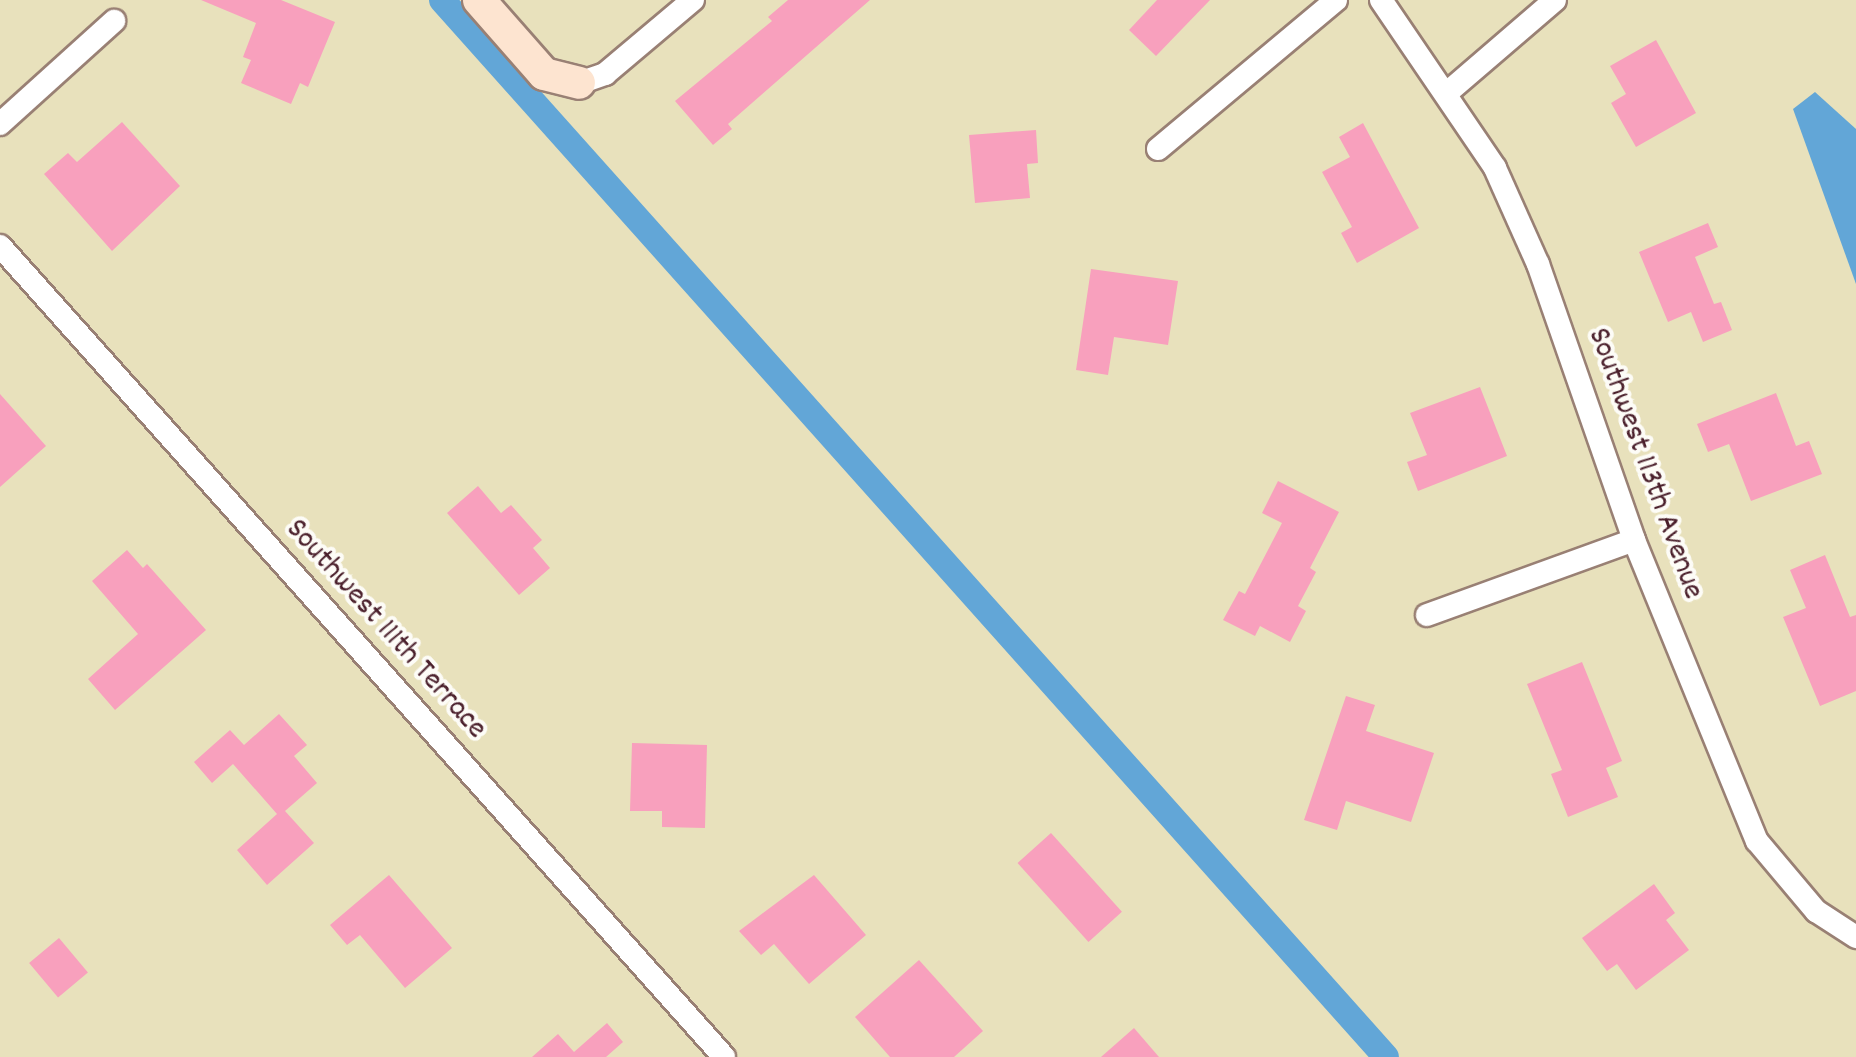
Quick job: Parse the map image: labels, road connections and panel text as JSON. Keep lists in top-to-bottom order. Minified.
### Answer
{"streets":{"street":["Southwest 113th Avenue","Southwest 111th Terrace"]}}
